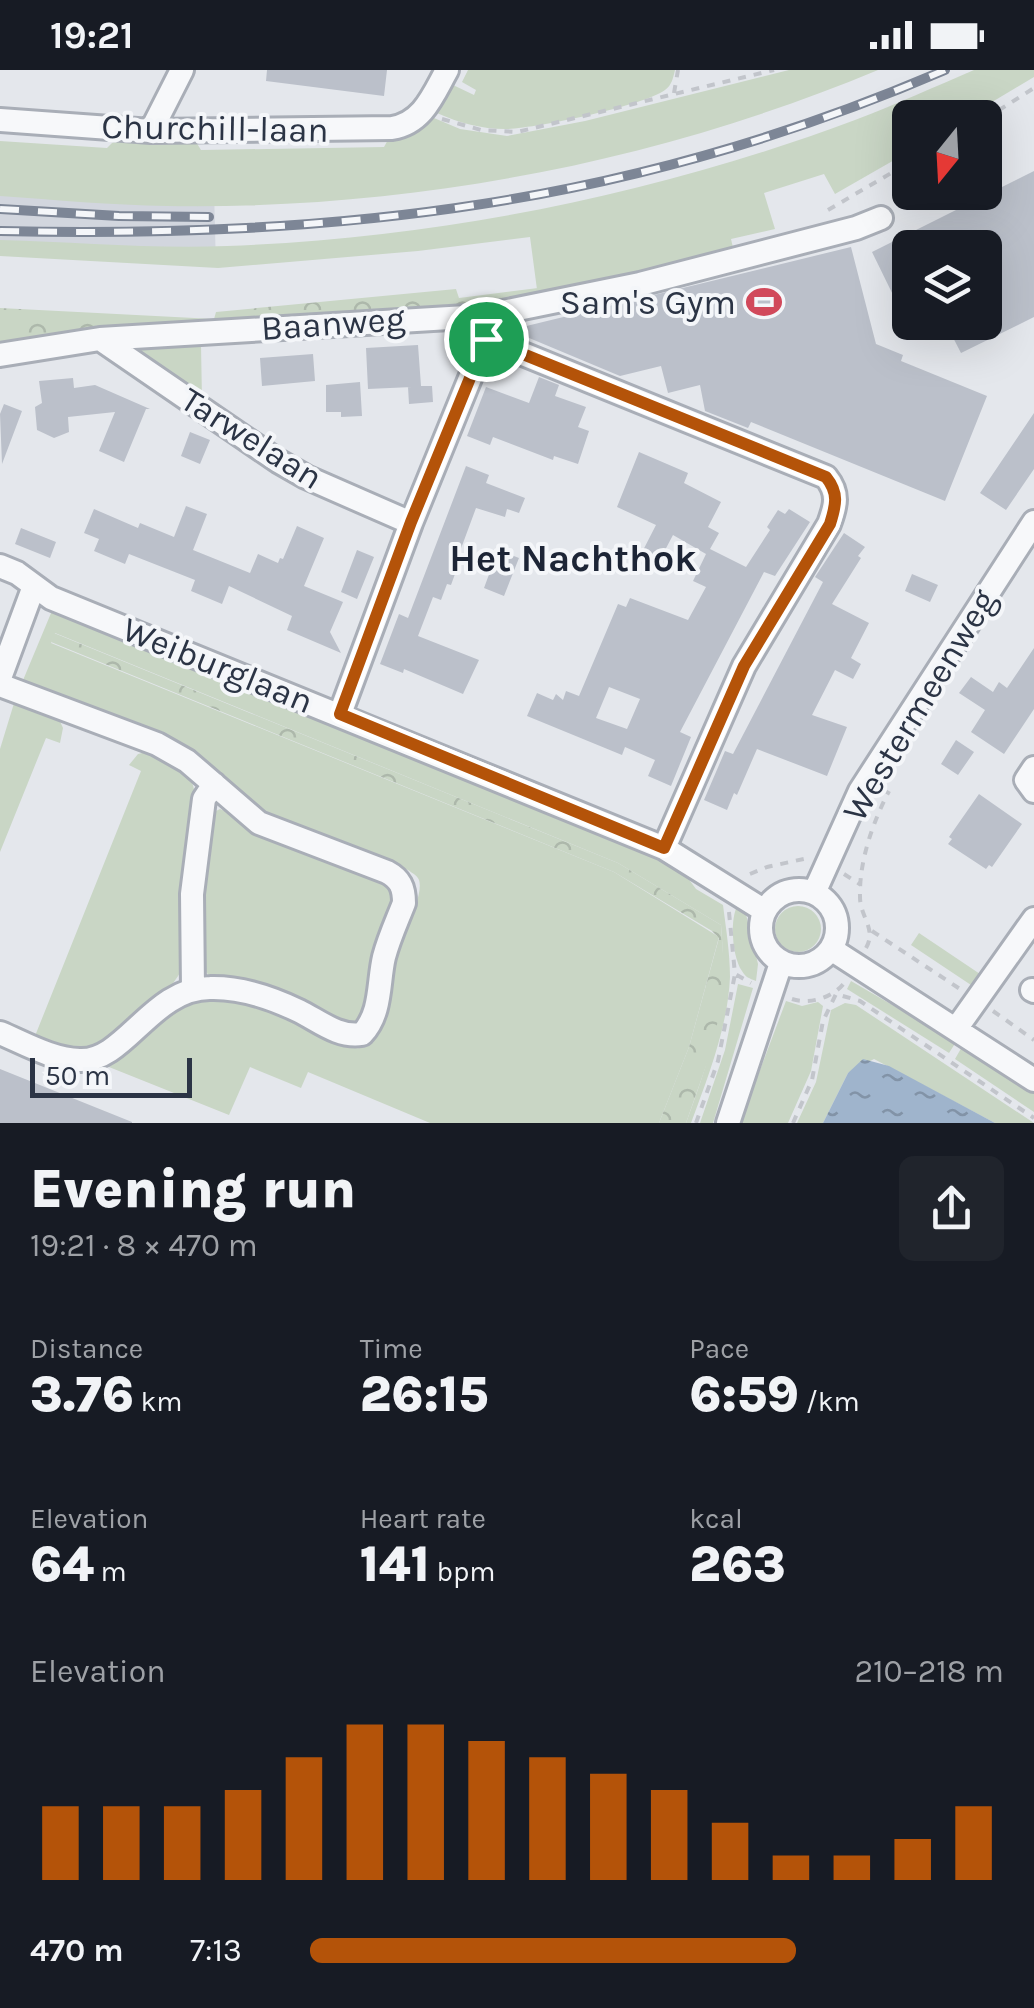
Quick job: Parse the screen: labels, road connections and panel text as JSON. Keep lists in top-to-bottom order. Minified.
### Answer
{"streets":{"street":["Churchill-laan","Baanweg","Tarwelaan","Weiburglaan","Westermeenweg"]},"crossings":[["Baanweg","Tarwelaan"],["Weiburglaan","Westermeenweg"]],"districts":["Het Nachthok"],"places":{"sports":["Sam's Gym"]},"scale_bar":"50 m","north":"bottom","page":{"status":"19:21","scale":"50 m","heading":["Evening run","19:21 · 8 × 470 m"],"stats":[["Distance","3.76 km"],["Time","26:15"],["Pace","6:59 /km"],["Elevation","64 m"],["Heart rate","141 bpm"],["kcal","263"]],"chart":["Elevation","210–218 m"],"list":[{"name":"470 m","note":"7:13"}]}}
